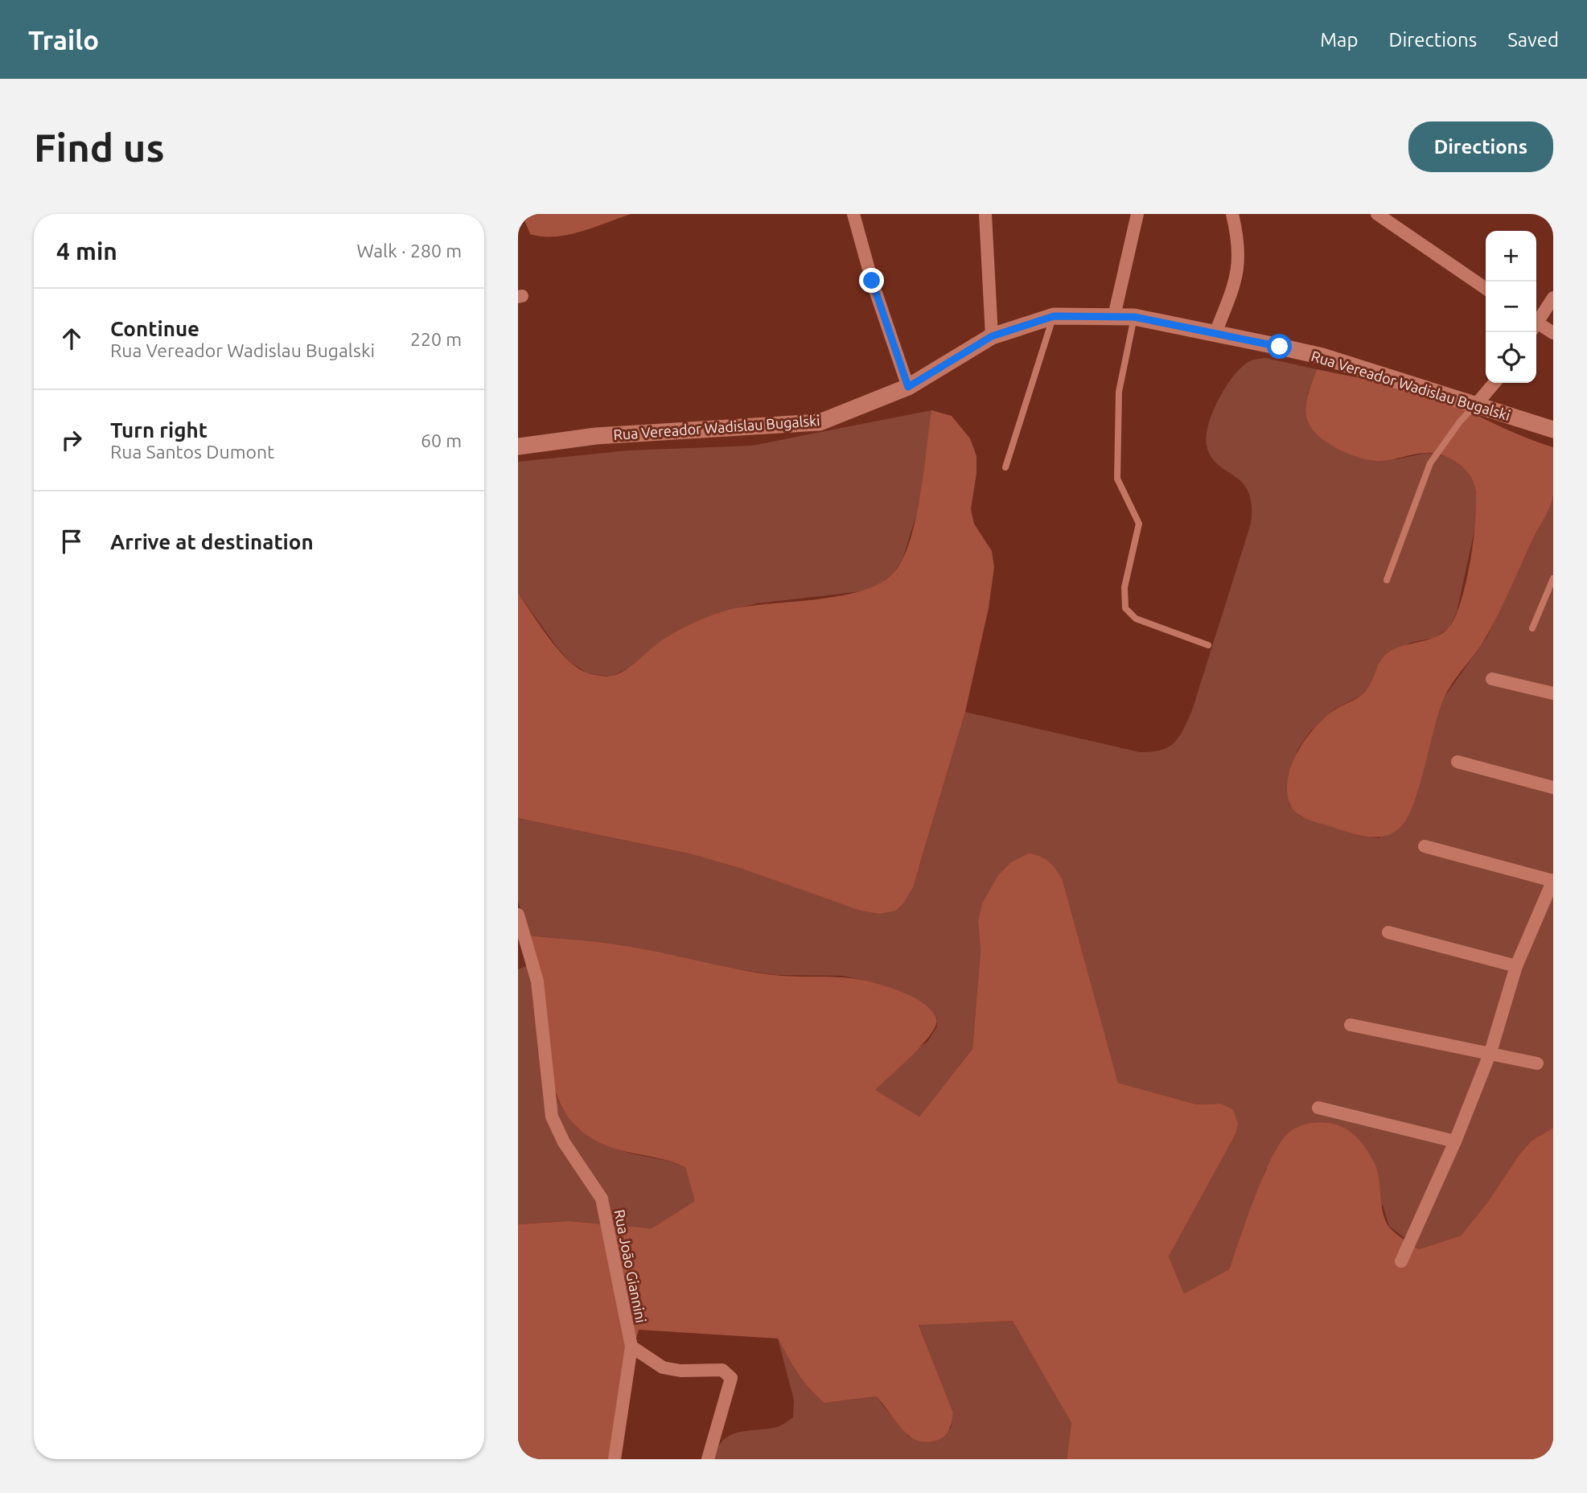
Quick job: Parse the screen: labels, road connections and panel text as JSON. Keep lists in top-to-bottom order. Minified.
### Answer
{"streets":{"main road":["Rua Vereador Wadislau Bugalski"],"street":["Rua João Giannini"]},"page":{"header":"Trailo","nav":["Map","Directions","Saved"],"buttons":"Directions","title":"Find us","heading":["4 min","Walk · 280 m"],"map_buttons":["+","−"],"list":[["Continue","Rua Vereador Wadislau Bugalski","220 m"],["Turn right","Rua Santos Dumont","60 m"],"Arrive at destination"]}}
